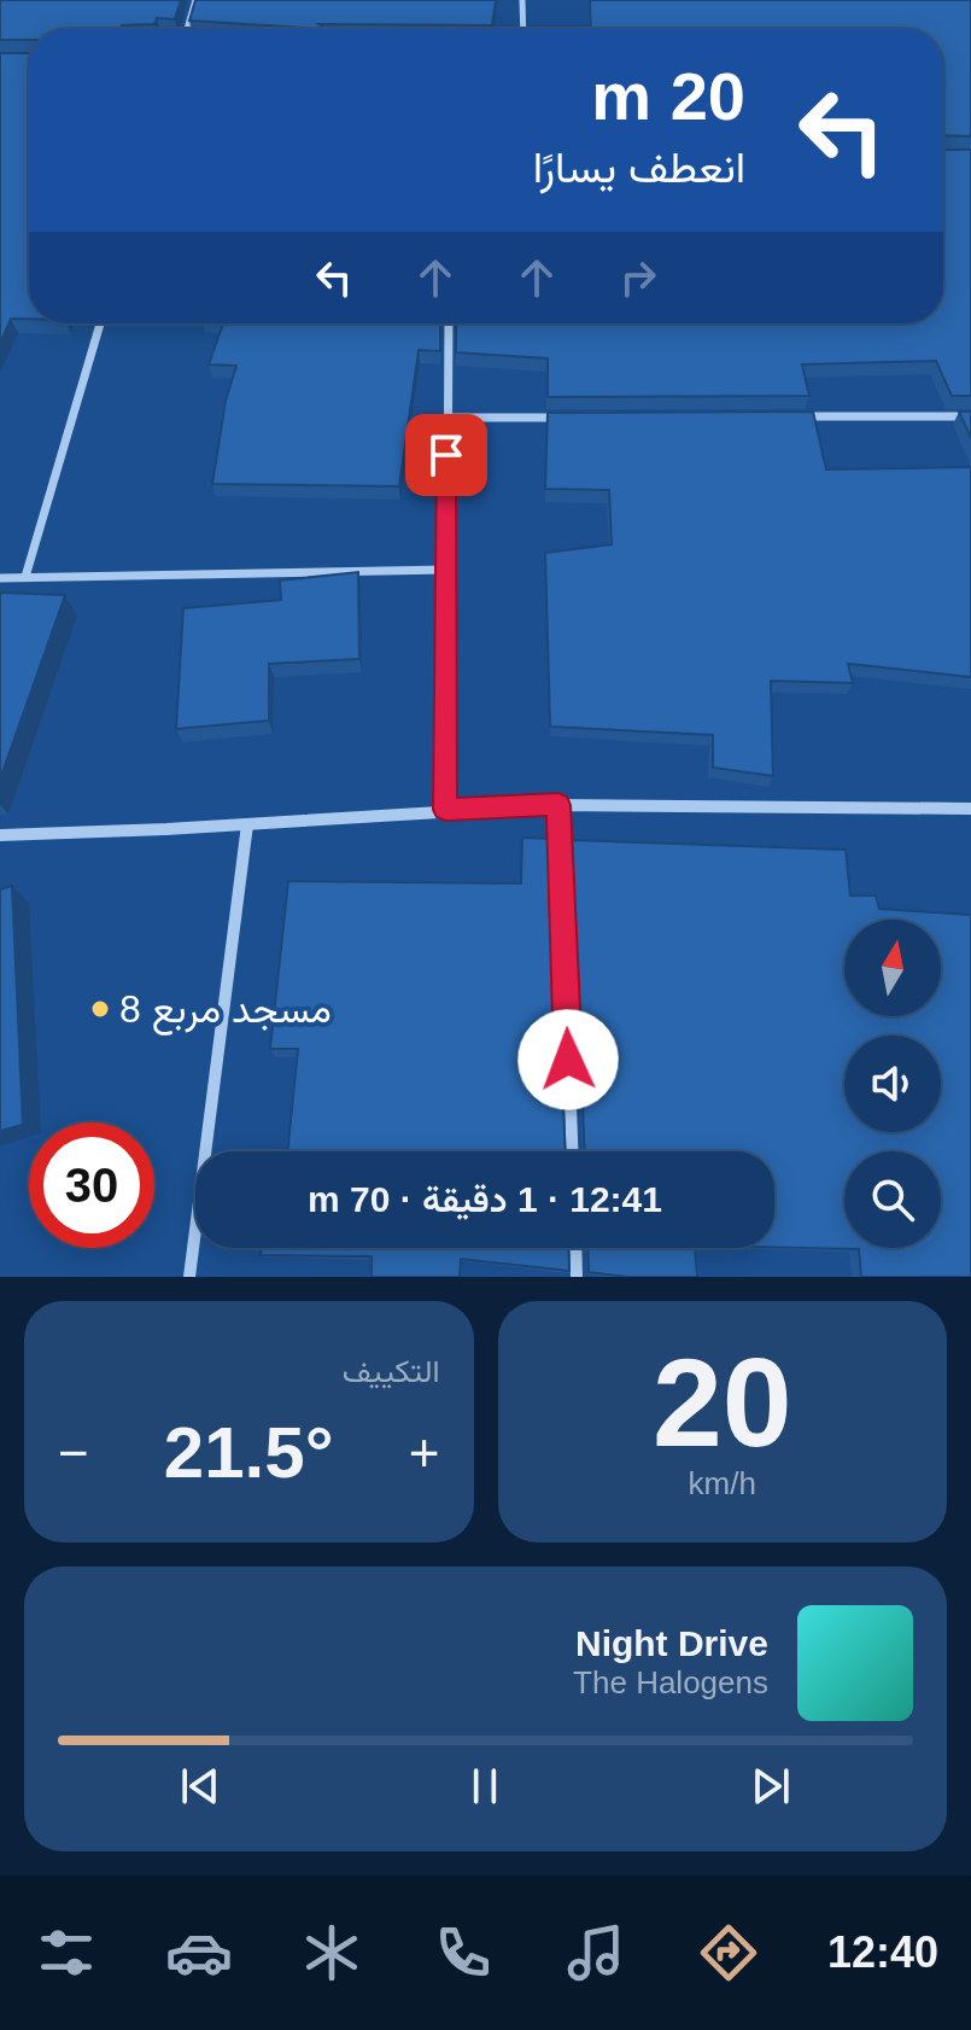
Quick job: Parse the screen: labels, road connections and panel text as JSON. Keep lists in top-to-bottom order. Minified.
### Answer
{"places":["مسجد مربع 8"],"north":"top","page":{"turn":["20 m","انعطف يسارًا"],"limit":"30","trip":"12:41 · 1 دقيقة · 70 m","tile":[["20","km/h"],"التكييف"],"heat":["−","21.5°","+"],"song":["Night Drive","The Halogens"],"tabs":"12:40"}}
